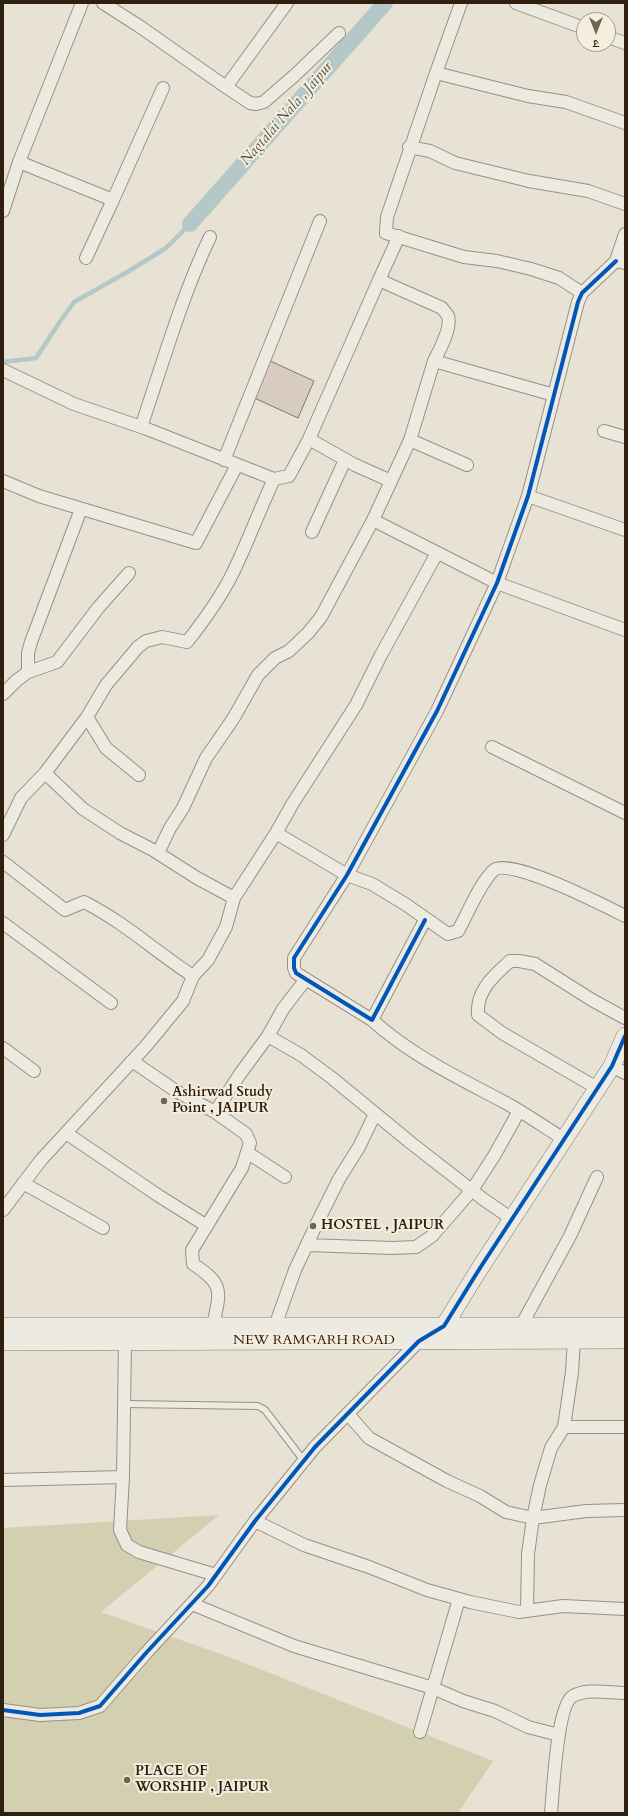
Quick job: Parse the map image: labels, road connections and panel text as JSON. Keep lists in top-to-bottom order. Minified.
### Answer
{"streets":{"street":["NEW RAMGARH ROAD"]},"water":["Nagtalai Nala , Jaipur"],"places":["Ashirwad Study Point , JAIPUR","HOSTEL , JAIPUR","PLACE OF WORSHIP , JAIPUR"],"north":"bottom"}
